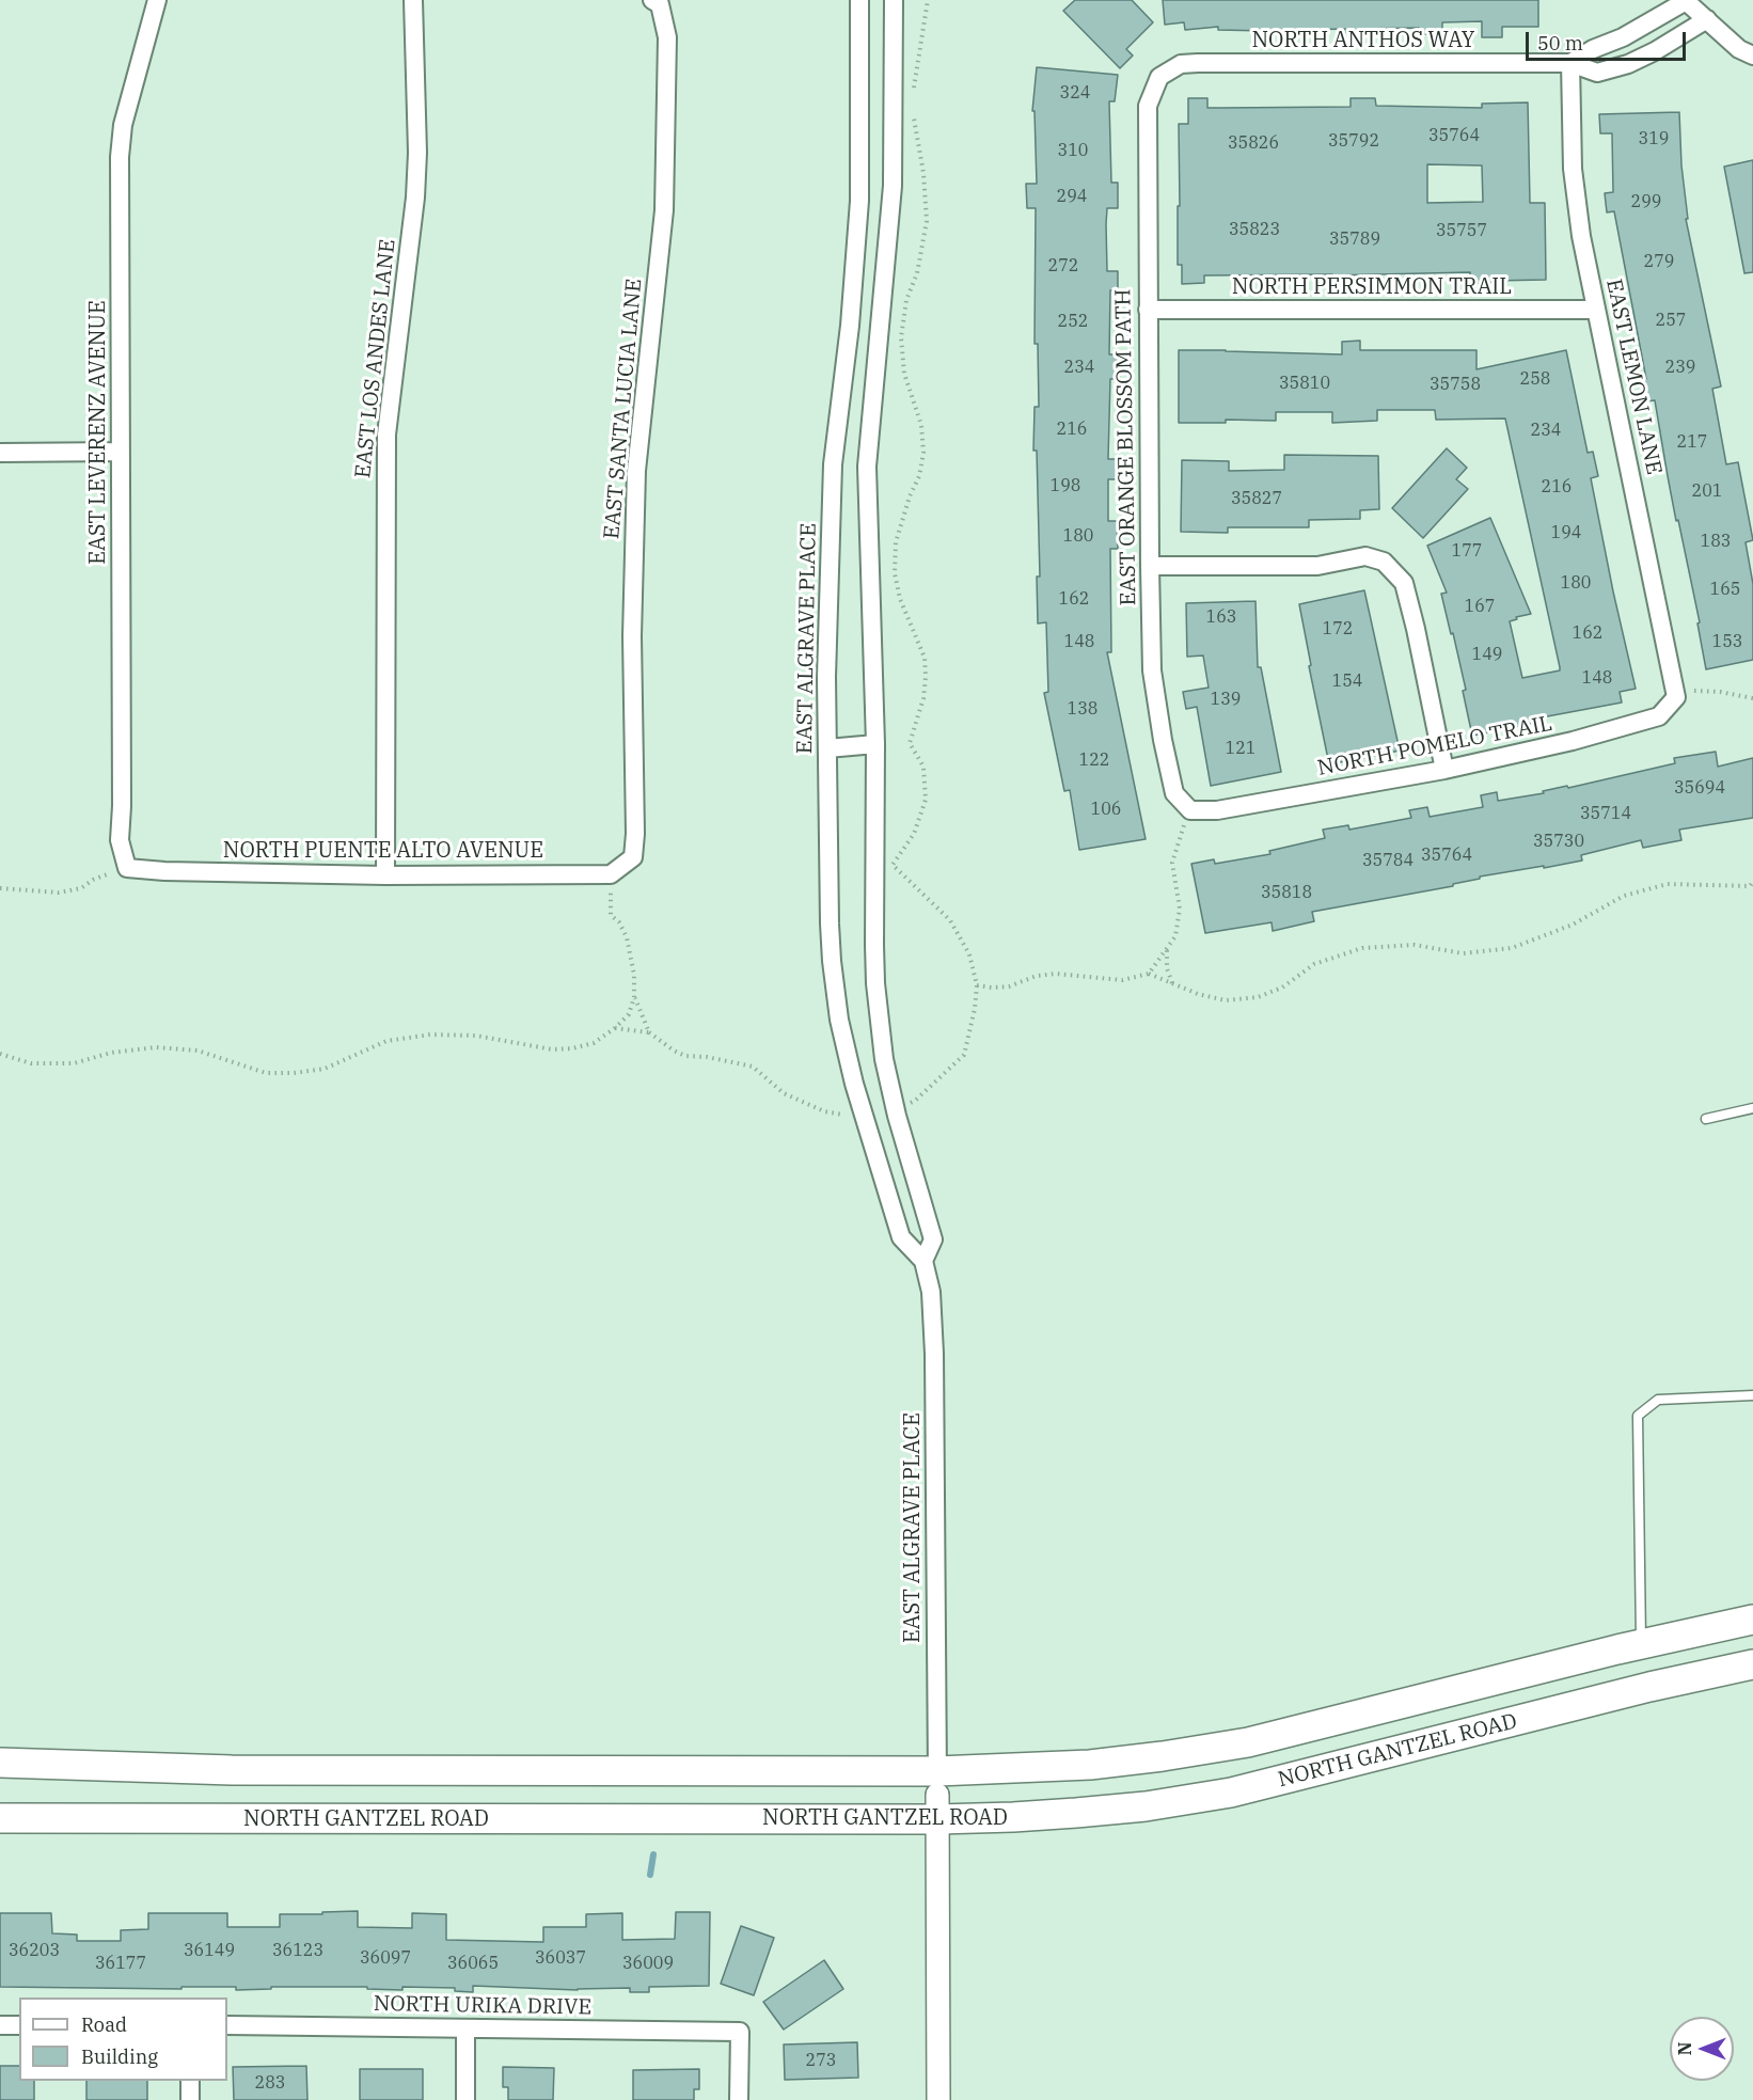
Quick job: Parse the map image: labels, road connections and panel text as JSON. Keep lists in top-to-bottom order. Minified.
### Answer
{"streets":{"main road":["NORTH GANTZEL ROAD"],"street":["NORTH ANTHOS WAY","NORTH PERSIMMON TRAIL","EAST LOS ANDES LANE","EAST LEMON LANE","EAST SANTA LUCIA LANE","EAST LEVERENZ AVENUE","EAST ORANGE BLOSSOM PATH","EAST ALGRAVE PLACE","NORTH POMELO TRAIL","NORTH PUENTE ALTO AVENUE","NORTH URIKA DRIVE"]},"crossings":[["NORTH ANTHOS WAY","EAST LEMON LANE"],["NORTH ANTHOS WAY","EAST ORANGE BLOSSOM PATH"],["NORTH PERSIMMON TRAIL","EAST LEMON LANE"],["NORTH PERSIMMON TRAIL","EAST ORANGE BLOSSOM PATH"],["EAST LOS ANDES LANE","NORTH PUENTE ALTO AVENUE"],["EAST LEMON LANE","NORTH POMELO TRAIL"],["EAST SANTA LUCIA LANE","NORTH PUENTE ALTO AVENUE"],["EAST LEVERENZ AVENUE","NORTH PUENTE ALTO AVENUE"],["EAST ORANGE BLOSSOM PATH","NORTH POMELO TRAIL"],["EAST ALGRAVE PLACE","NORTH GANTZEL ROAD"]],"house_numbers":["324","35764","319","35792","35826","310","294","299","35823","35757","35789","279","272","257","252","234","239","258","35810","35758","216","234","217","198","216","201","35827","194","180","183","177","180","165","162","167","163","172","162","148","153","149","148","154","139","138","121","122","35694","106","35714","35730","35764","35784","35818","36203","36149","36123","36097","36037","36177","36065","36009","273","283"],"legend":["Road","Building"],"scale_bar":"50 m","north":"left"}
